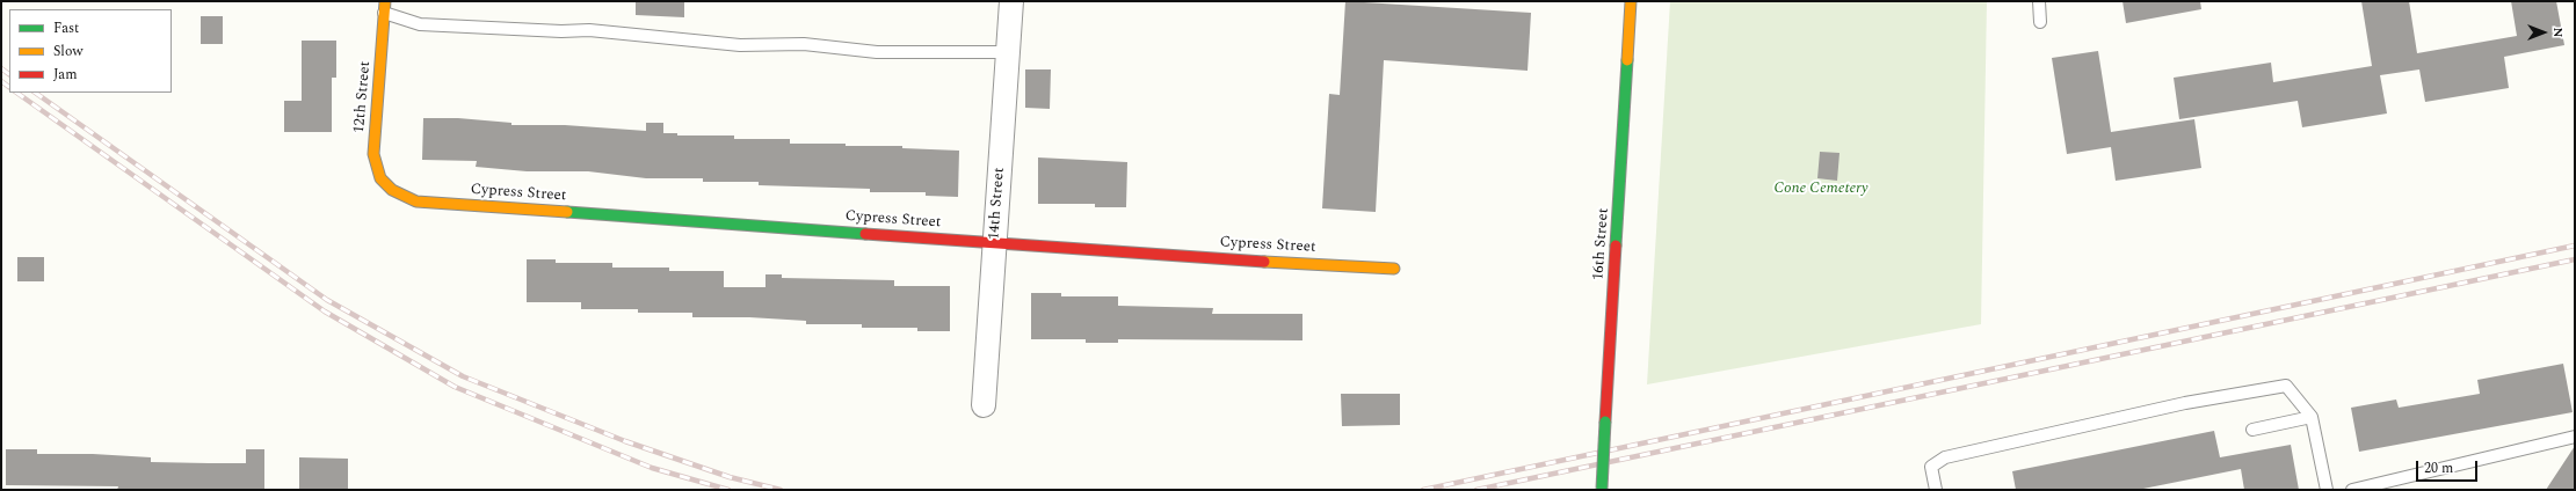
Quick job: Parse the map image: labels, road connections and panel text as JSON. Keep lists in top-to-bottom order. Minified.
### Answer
{"streets":{"street":["12th Street","Cypress Street","14th Street","16th Street"]},"crossings":[["12th Street","Cypress Street"],["Cypress Street","14th Street"]],"parks":["Cone Cemetery"],"legend":["Fast","Slow","Jam"],"scale_bar":"20 m","north":"right"}
